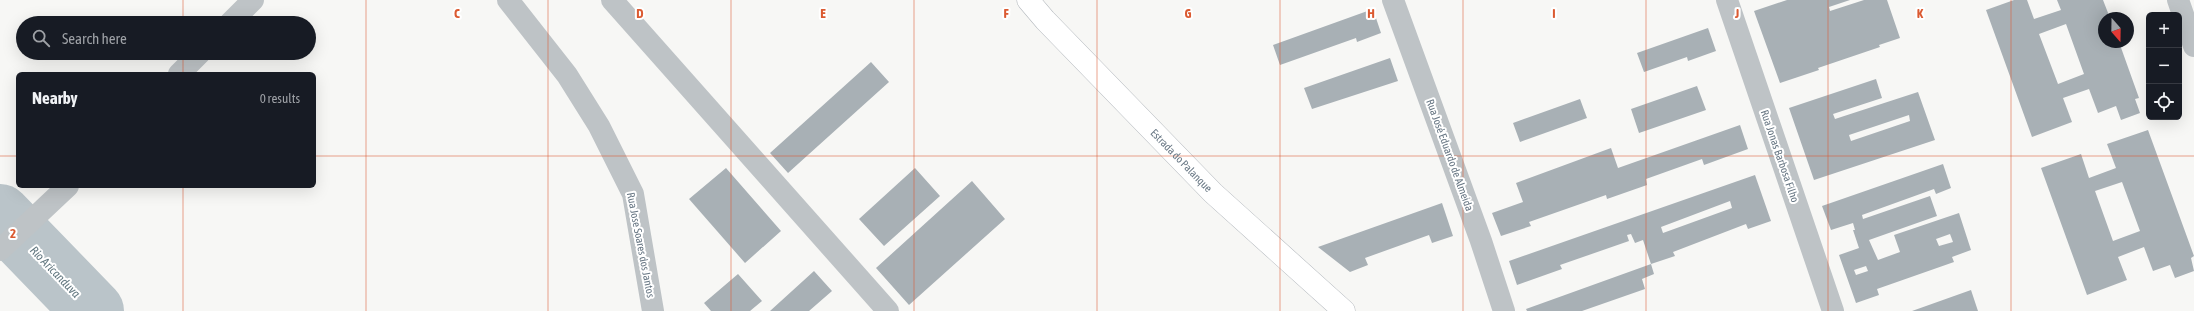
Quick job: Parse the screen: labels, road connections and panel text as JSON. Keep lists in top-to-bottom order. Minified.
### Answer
{"streets":{"street":["Rua José Eduardo de Almeida","Rua Jonas Barbosa Filho","Estrada do Palanque","Rua Jose Soares dos Jantos"]},"water":["Rio Aricanduva"],"north":"bottom","page":{"map_buttons":["+","−"],"search":"Search here","heading":["Nearby","0 results"]},"grid":{"columns":["C","D","E","F","G","H","I","J","K"],"rows":["2"]}}
